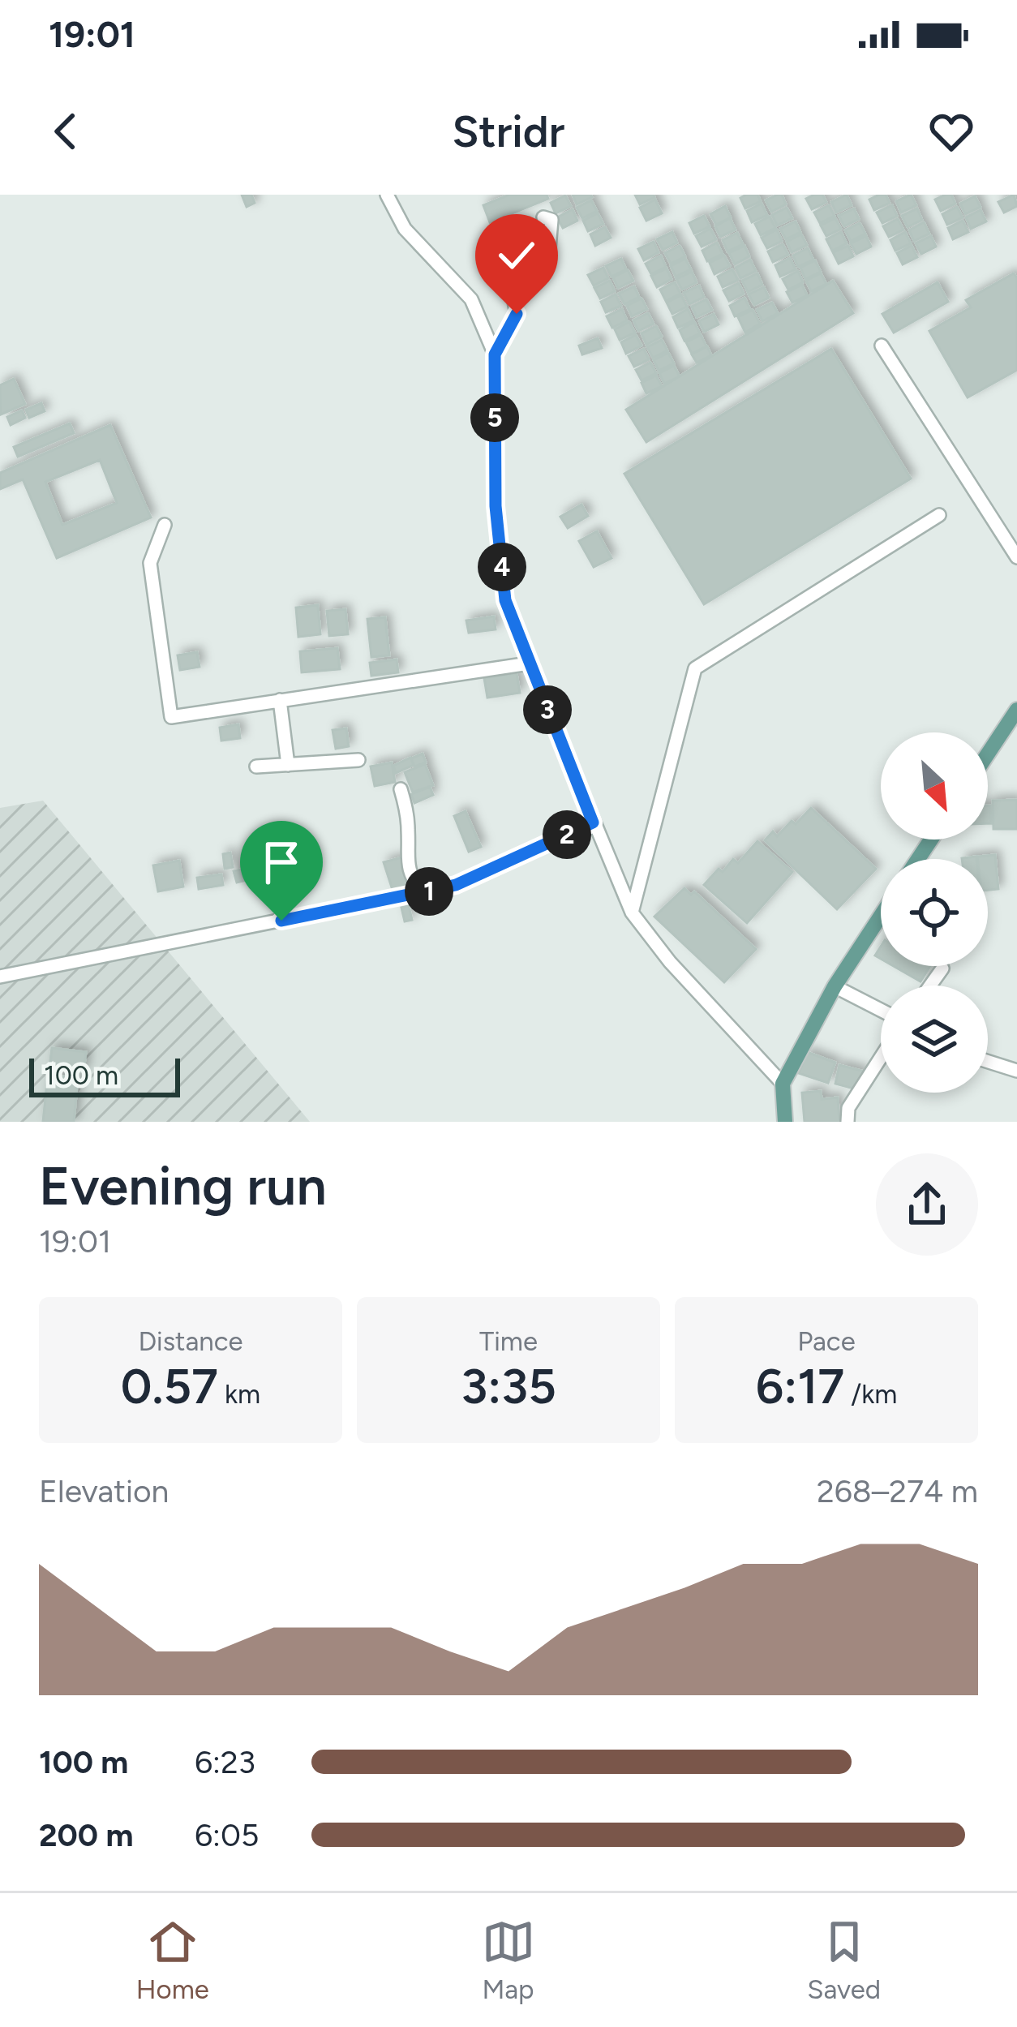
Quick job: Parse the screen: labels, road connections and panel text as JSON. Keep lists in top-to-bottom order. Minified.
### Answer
{"scale_bar":"100 m","north":"bottom right","page":{"status":"19:01","header":"Stridr","pins":["5","4","3","2","1"],"scale":"100 m","heading":["Evening run","19:01"],"stats":[["Distance","0.57 km"],["Time","3:35"],["Pace","6:17 /km"]],"chart":["Elevation","268–274 m"],"list":[{"name":"100 m","note":"6:23"},{"name":"200 m","note":"6:05"}],"tabs":["Home","Map","Saved"]}}
